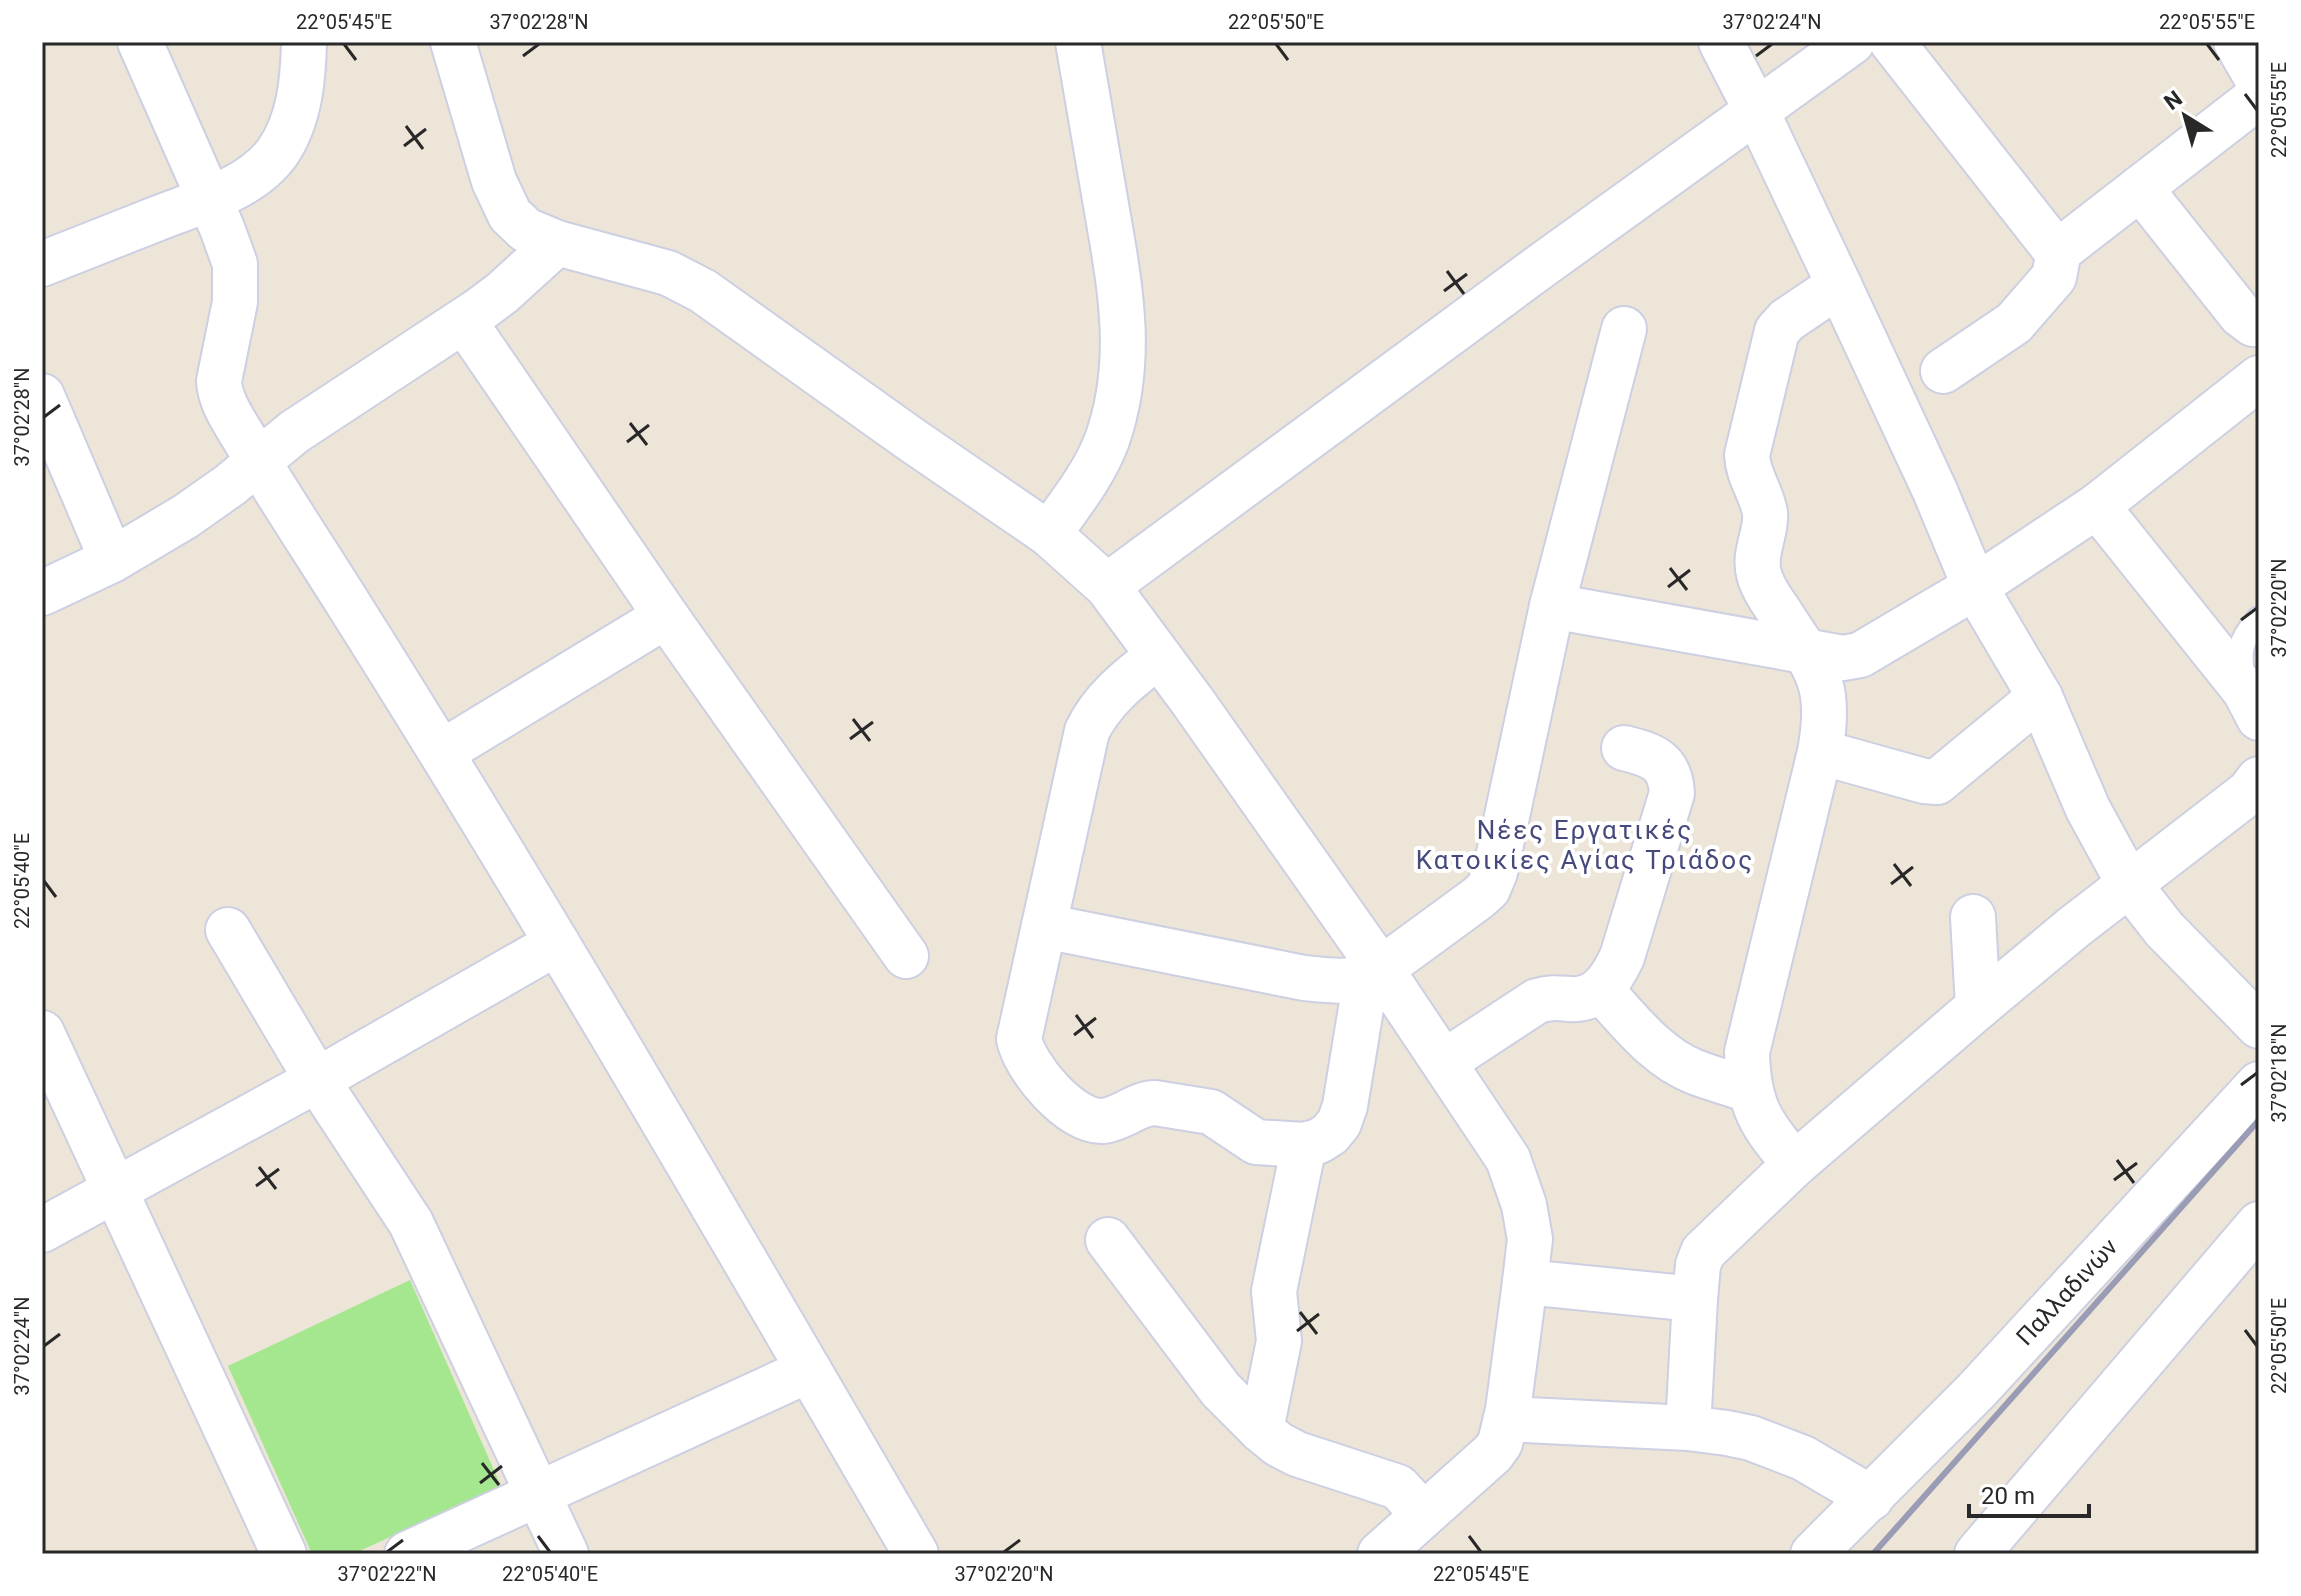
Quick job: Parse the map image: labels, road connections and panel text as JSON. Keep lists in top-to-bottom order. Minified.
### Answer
{"streets":{"street":["Παλλαδινών"]},"districts":["Νέες Εργατικές Κατοικίες Αγίας Τριάδος"],"scale_bar":"20 m","north":"top left","coordinates":["22°05'45\"E","37°02'28\"N","22°05'50\"E","37°02'24\"N","22°05'55\"E","37°02'20\"N","22°05'40\"E","37°02'18\"N","37°02'22\"N"]}
